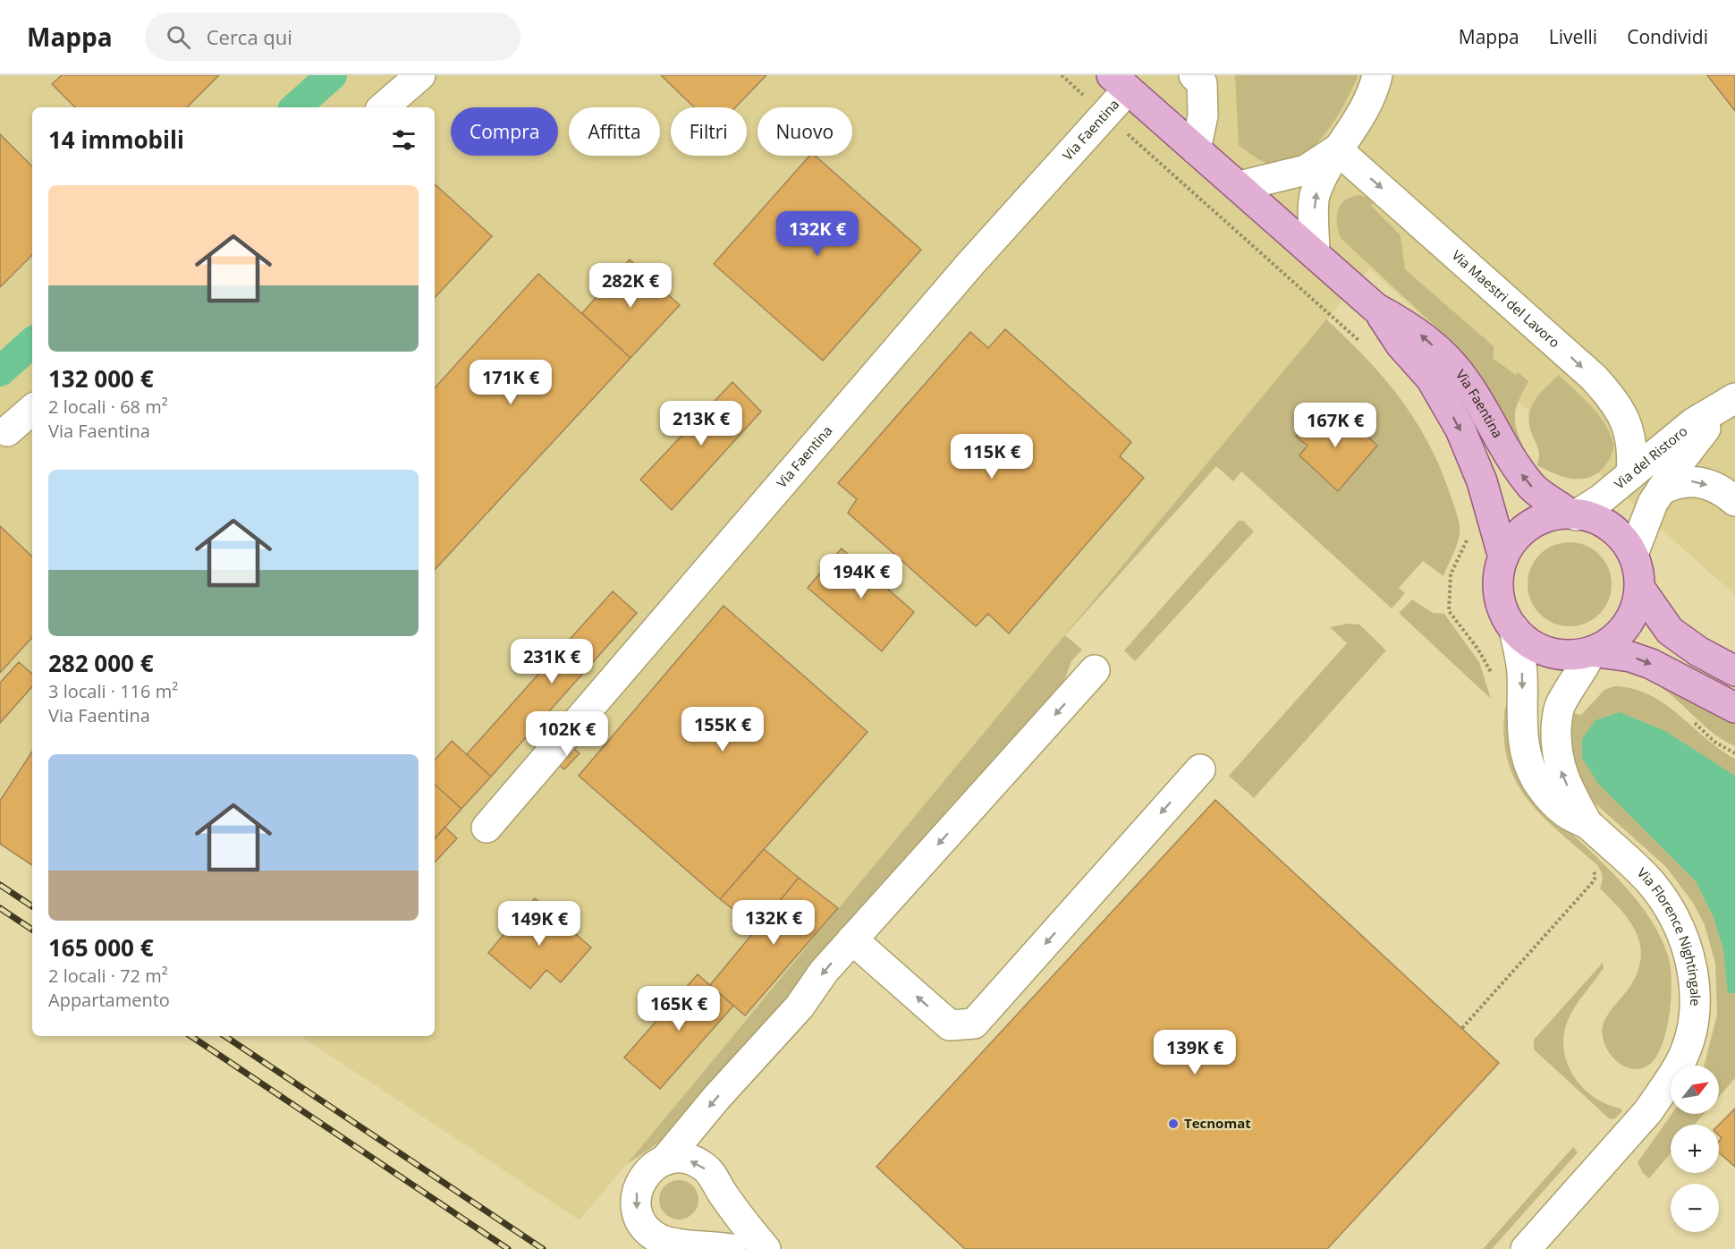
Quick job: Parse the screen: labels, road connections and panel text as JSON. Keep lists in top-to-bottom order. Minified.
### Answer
{"streets":{"main road":["Via Faentina"],"street":["Via Maestri del Lavoro","Via del Ristoro","Via Florence Nightingale"]},"crossings":[["Via Faentina","Via del Ristoro"],["Via Faentina","Via Florence Nightingale"],["Via Maestri del Lavoro","Via del Ristoro"],["Via del Ristoro","Via Florence Nightingale"]],"one_way":["Via Maestri del Lavoro"],"places":["Tecnomat"],"north":"top right","page":{"header":"Mappa","search":"Cerca qui","nav":["Mappa","Livelli","Condividi"],"chip":["Compra","Affitta","Filtri","Nuovo"],"heading":"14 immobili","list":[{"name":"132 000 €","note":"2 locali · 68 m² · Via Faentina"},{"name":"282 000 €","note":"3 locali · 116 m² · Via Faentina"},{"name":"165 000 €","note":"2 locali · 72 m² · Appartamento"}],"price":["132K €","282K €","171K €","213K €","167K €","115K €","194K €","231K €","155K €","102K €","132K €","149K €","165K €","139K €"],"map_buttons":["+","−"]}}
